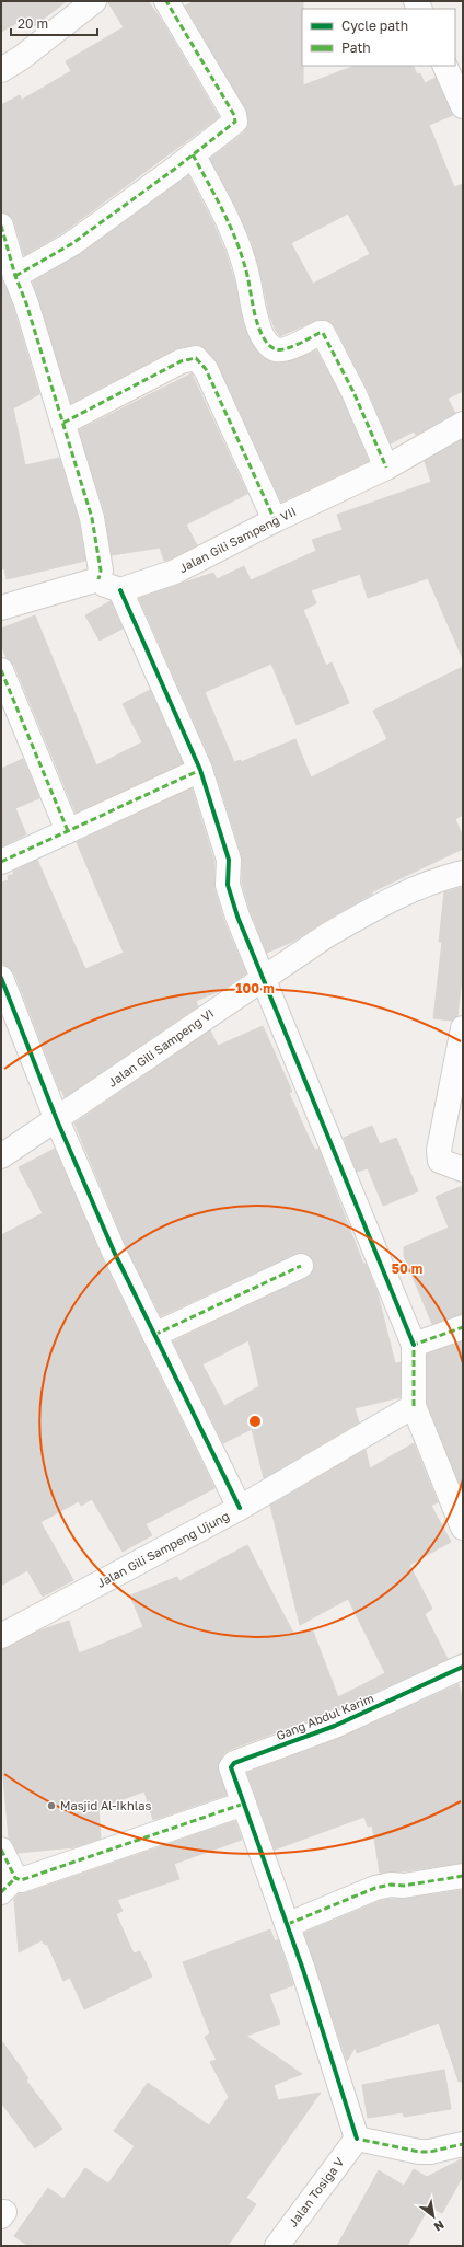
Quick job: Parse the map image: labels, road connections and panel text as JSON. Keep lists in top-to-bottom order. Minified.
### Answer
{"streets":{"street":["Jalan Gili Sampeng VII","Jalan Gili Sampeng VI","Jalan Gili Sampeng Ujung","Gang Abdul Karim","Jalan Tosiga V"]},"places":["Masjid Al-Ikhlas"],"legend":["Cycle path","Path"],"scale_bar":"20 m","north":"bottom right","rings":["100 m","50 m"]}
